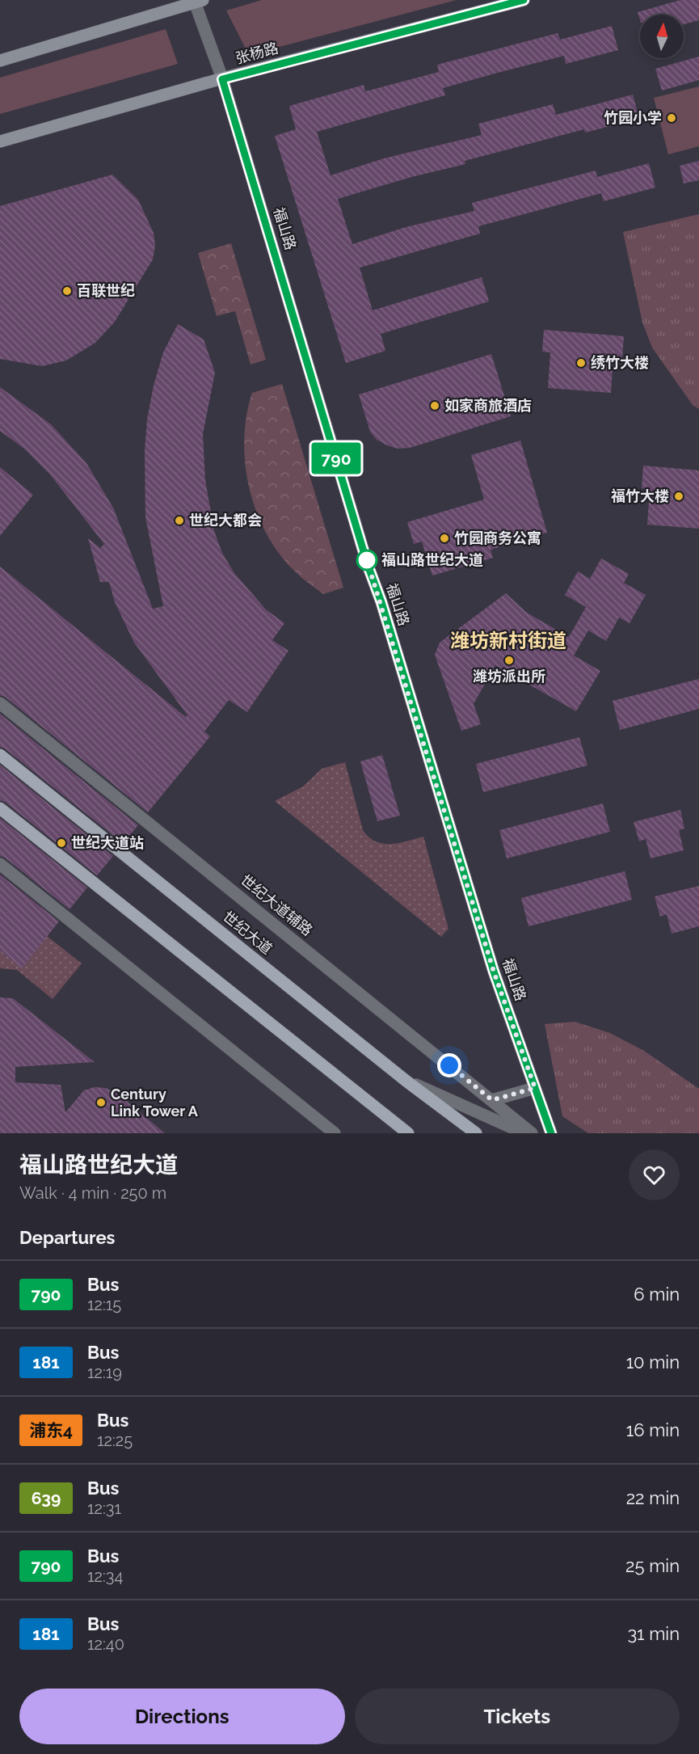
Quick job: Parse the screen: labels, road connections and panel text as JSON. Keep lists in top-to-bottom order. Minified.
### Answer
{"streets":{"main road":["张杨路","世纪大道"],"street":["福山路","世纪大道辅路"]},"crossings":[["张杨路","福山路"]],"districts":["潍坊新村街道"],"places":["竹园小学","百联世纪","绣竹大楼","如家商旅酒店","福竹大楼","世纪大都会","竹园商务公寓","福山路世纪大道","潍坊派出所","世纪大道站","Century Link Tower A"],"lines":["bus line 790"],"north":"top","page":{"on_map":"790","heading":[["福山路世纪大道","Walk · 4 min · 250 m"],"Departures"],"list":[{"mark":"790","name":"Bus","note":"12:15","value":"6 min"},{"mark":"181","name":"Bus","note":"12:19","value":"10 min"},{"mark":"浦东4","name":"Bus","note":"12:25","value":"16 min"},{"mark":"639","name":"Bus","note":"12:31","value":"22 min"},{"mark":"790","name":"Bus","note":"12:34","value":"25 min"},{"mark":"181","name":"Bus","note":"12:40","value":"31 min"}],"buttons":["Directions","Tickets"]}}
